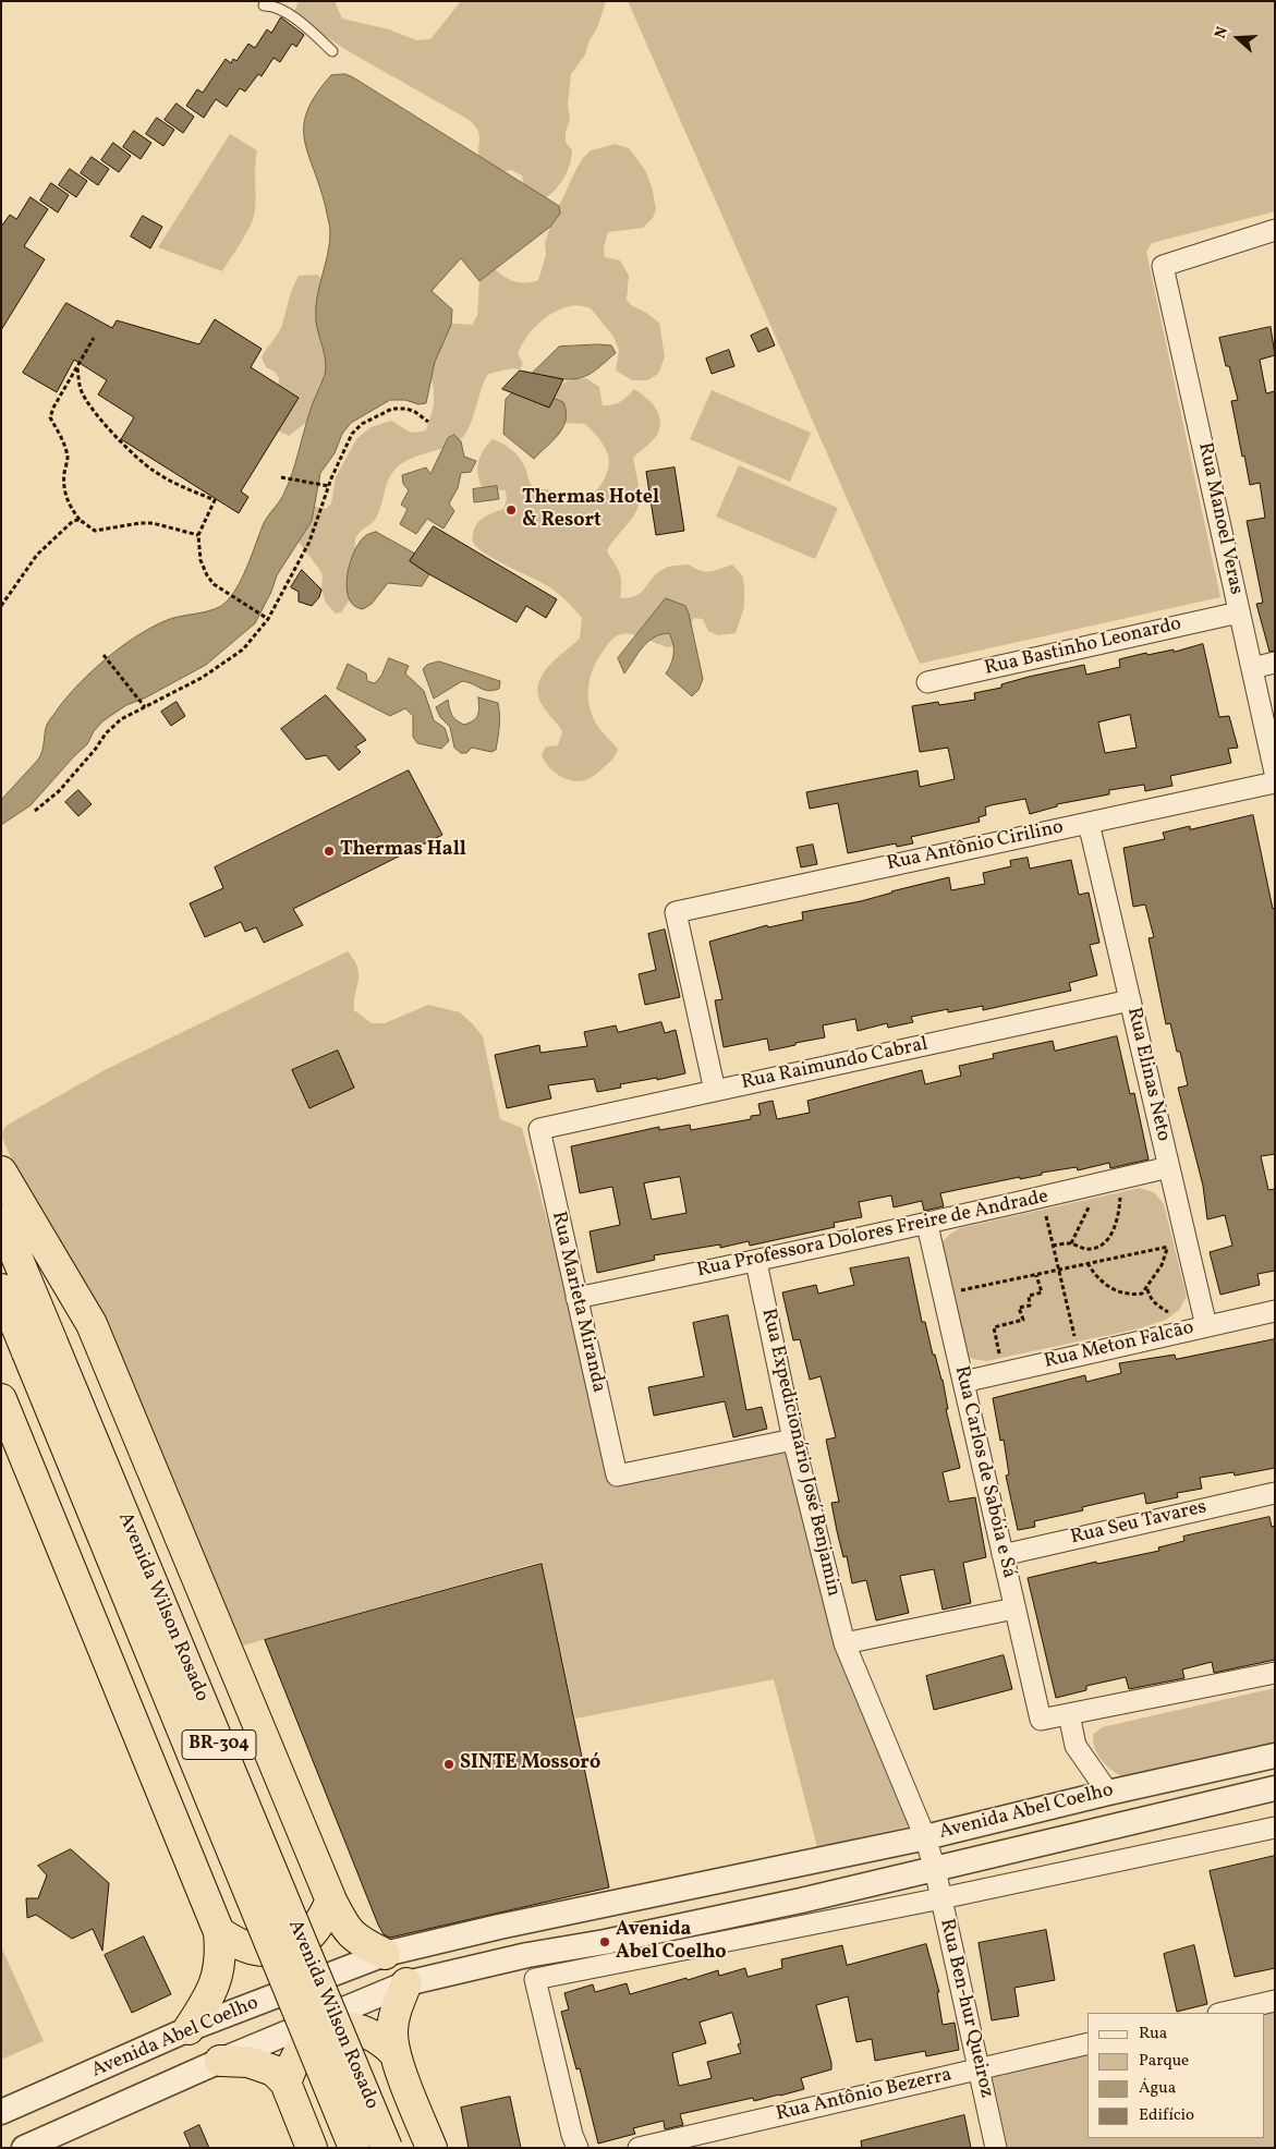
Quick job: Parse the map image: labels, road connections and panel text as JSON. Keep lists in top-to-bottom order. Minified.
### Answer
{"streets":{"highway":["Avenida Wilson Rosado","BR-304"],"street":["Rua Manoel Veras","Rua Bastinho Leonardo","Rua Antônio Cirilino","Rua Raimundo Cabral","Rua Elinas Neto","Rua Professora Dolores Freire de Andrade","Rua Marieta Miranda","Rua Meton Falcão","Rua Expedicionário José Benjamin","Rua Carlos de Sabóia e Sá","Rua Seu Tavares","Avenida Abel Coelho","Rua Ben-hur Queiroz","Rua Antônio Bezerra"]},"crossings":[["Rua Manoel Veras","Rua Bastinho Leonardo"],["Rua Antônio Cirilino","Rua Raimundo Cabral"],["Rua Antônio Cirilino","Rua Elinas Neto"],["Rua Raimundo Cabral","Rua Elinas Neto"],["Rua Raimundo Cabral","Rua Marieta Miranda"],["Rua Elinas Neto","Rua Professora Dolores Freire de Andrade"],["Rua Elinas Neto","Rua Meton Falcão"],["Rua Professora Dolores Freire de Andrade","Rua Marieta Miranda"],["Rua Professora Dolores Freire de Andrade","Rua Expedicionário José Benjamin"],["Rua Professora Dolores Freire de Andrade","Rua Carlos de Sabóia e Sá"],["Rua Marieta Miranda","Rua Expedicionário José Benjamin"],["Rua Meton Falcão","Rua Carlos de Sabóia e Sá"],["Rua Expedicionário José Benjamin","Avenida Abel Coelho"],["Rua Expedicionário José Benjamin","Rua Ben-hur Queiroz"],["Rua Carlos de Sabóia e Sá","Rua Seu Tavares"],["Avenida Abel Coelho","Rua Ben-hur Queiroz"],["Rua Ben-hur Queiroz","Rua Antônio Bezerra"]],"places":["Thermas Hotel & Resort","Thermas Hall","SINTE Mossoró","Avenida Abel Coelho"],"legend":["Rua","Parque","Água","Edifício"],"north":"left"}
